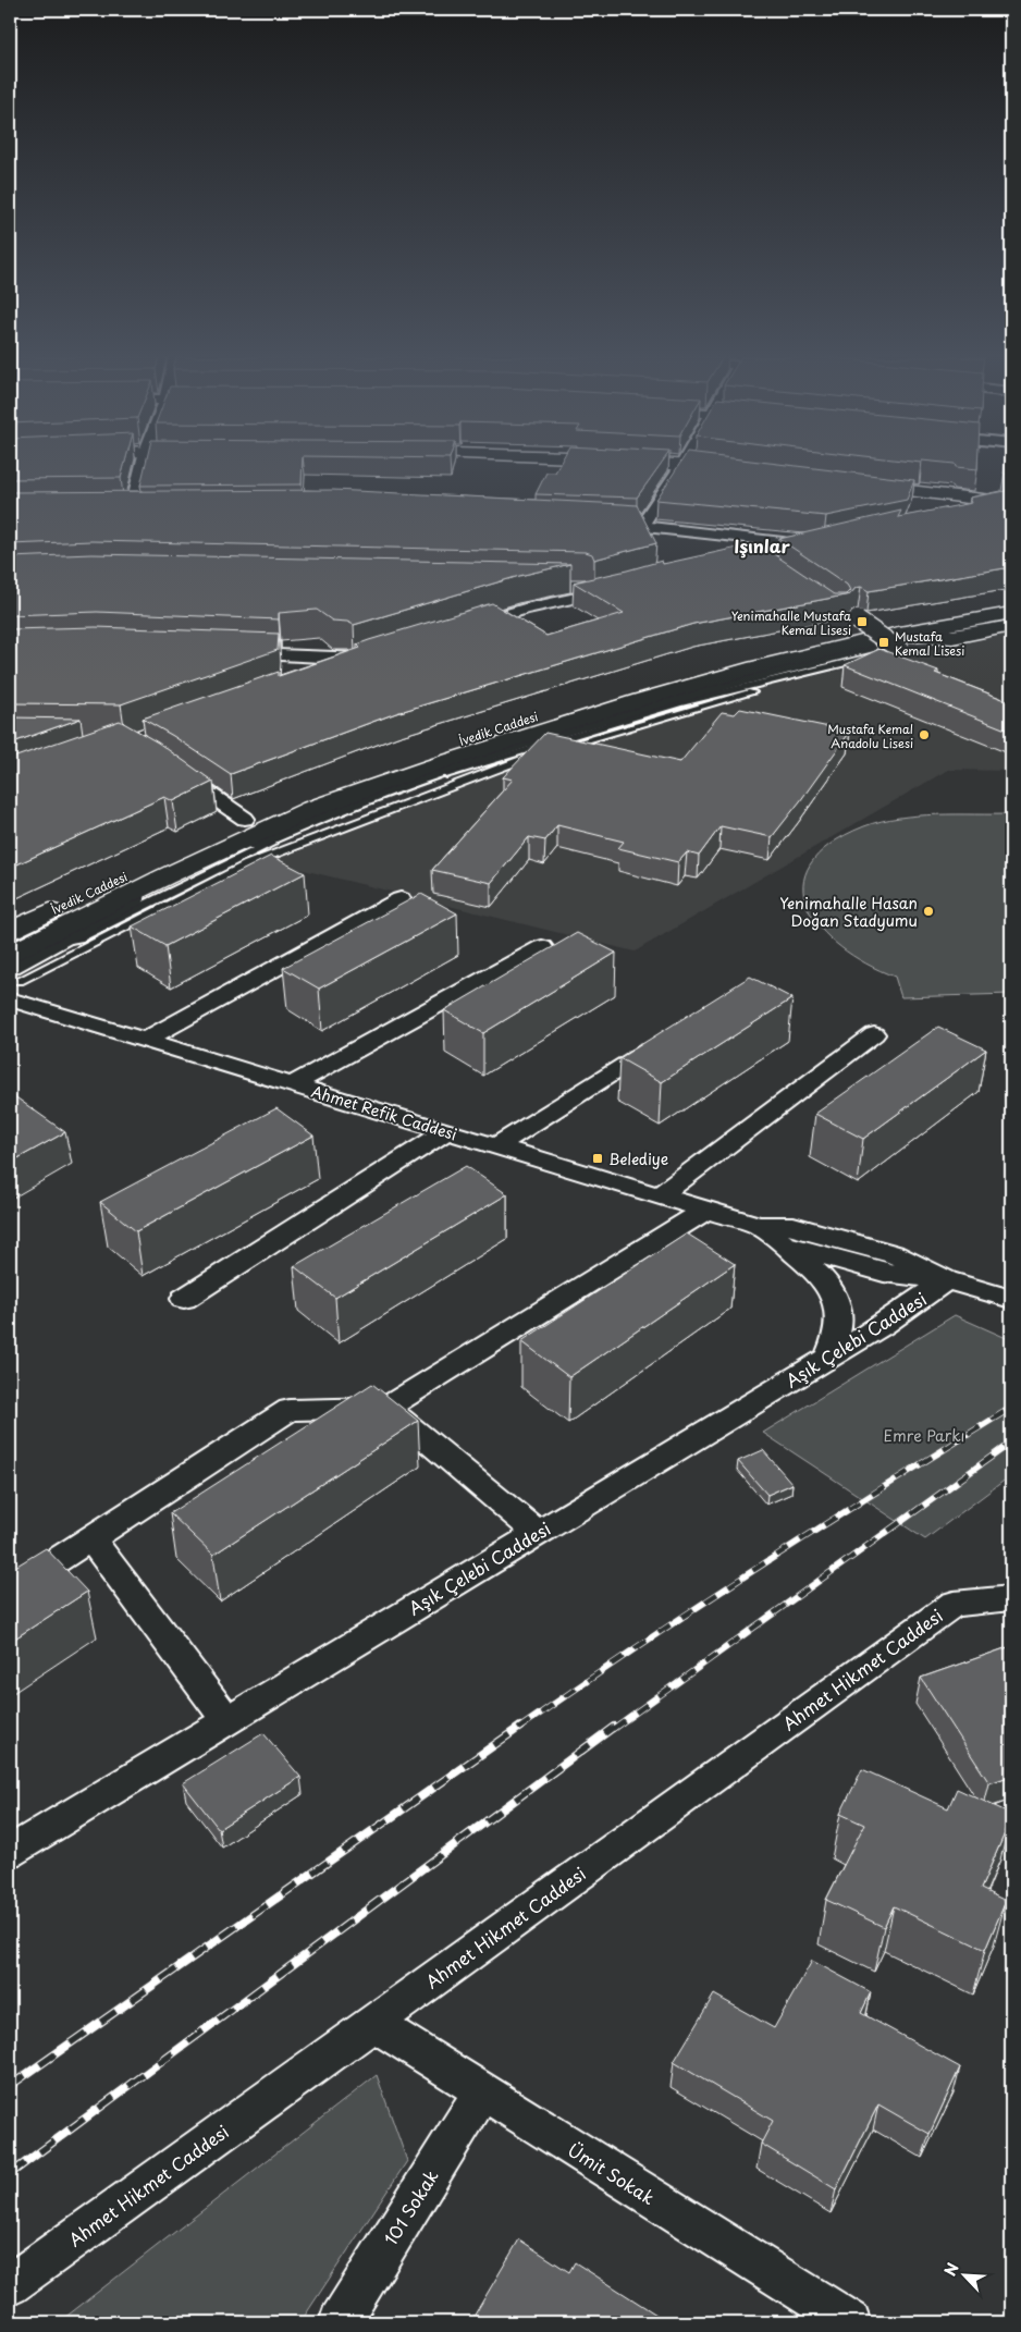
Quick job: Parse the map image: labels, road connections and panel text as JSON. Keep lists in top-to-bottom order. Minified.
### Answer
{"streets":{"main road":["İvedik Caddesi"],"street":["Ahmet Refik Caddesi","Aşık Çelebi Caddesi","Ahmet Hikmet Caddesi","Ümit Sokak","101 Sokak"]},"crossings":[["Ahmet Refik Caddesi","Aşık Çelebi Caddesi"],["Ahmet Hikmet Caddesi","Ümit Sokak"],["Ümit Sokak","101 Sokak"]],"districts":["Işınlar"],"parks":["Emre Parkı"],"places":{"transit":["Yenimahalle Mustafa Kemal Lisesi","Mustafa Kemal Lisesi","Belediye"],"other":["Mustafa Kemal Anadolu Lisesi","Yenimahalle Hasan Doğan Stadyumu"]},"north":"top left"}
